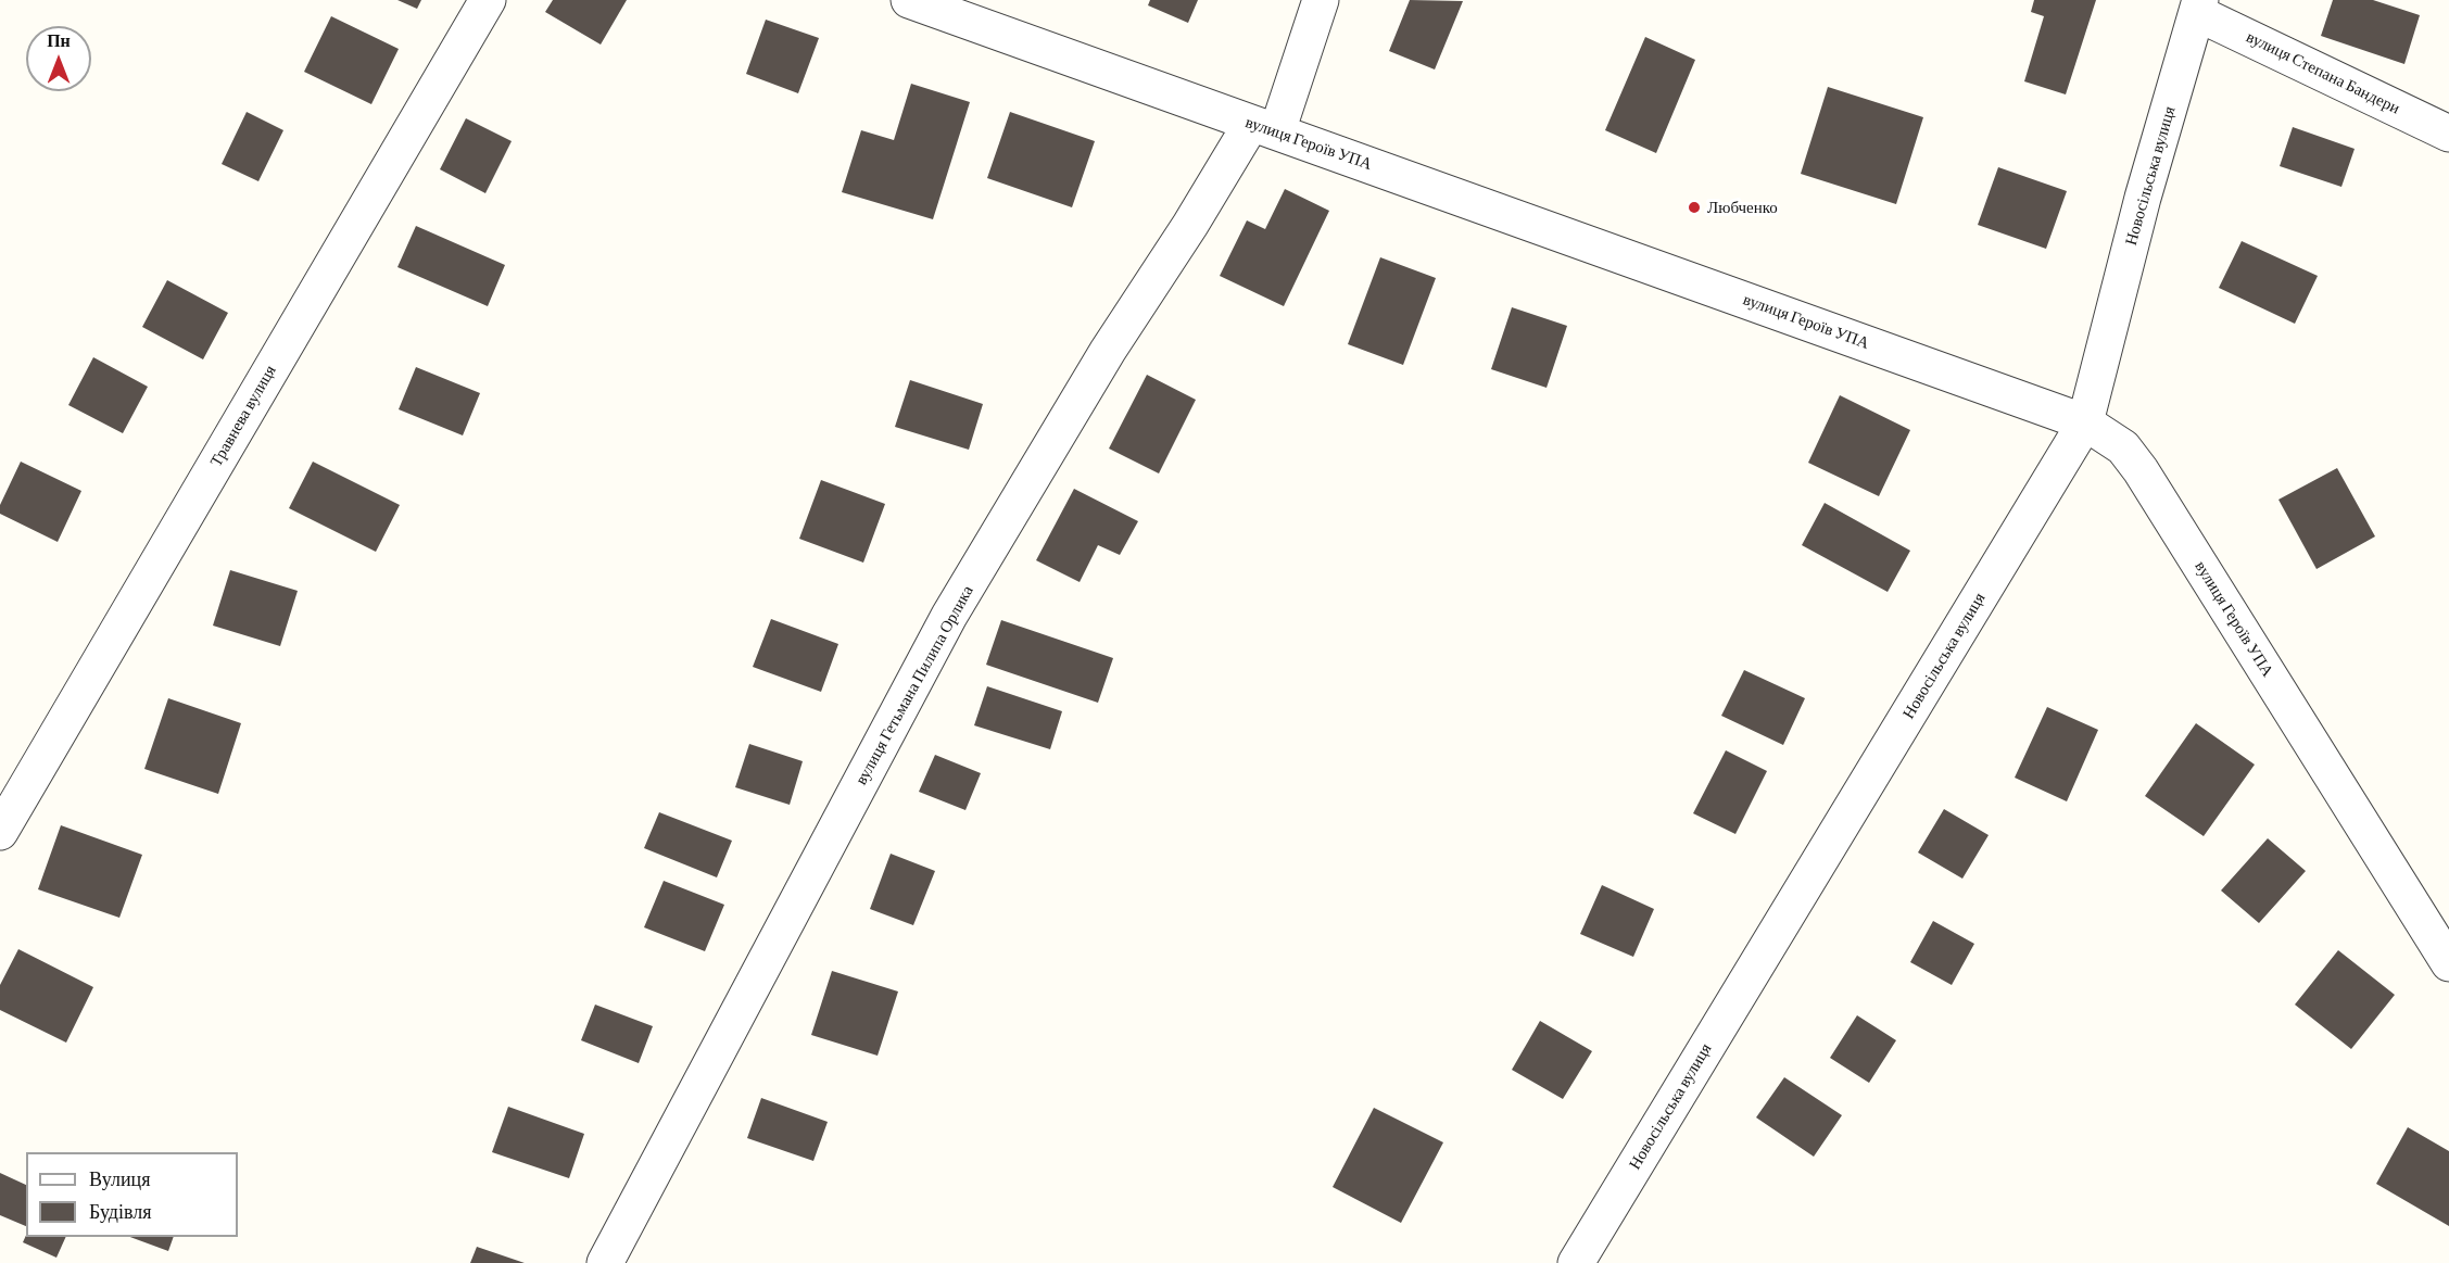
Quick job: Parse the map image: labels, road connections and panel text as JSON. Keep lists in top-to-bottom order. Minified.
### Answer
{"streets":{"street":["вулиця Степана Бандери","вулиця Героїв УПА","Новосільська вулиця","Травнева вулиця","вулиця Гетьмана Пилипа Орлика"]},"crossings":[["вулиця Степана Бандери","Новосільська вулиця"],["вулиця Героїв УПА","Новосільська вулиця"],["вулиця Героїв УПА","вулиця Гетьмана Пилипа Орлика"]],"places":["Любченко"],"legend":["Вулиця","Будівля"],"north":"top"}
